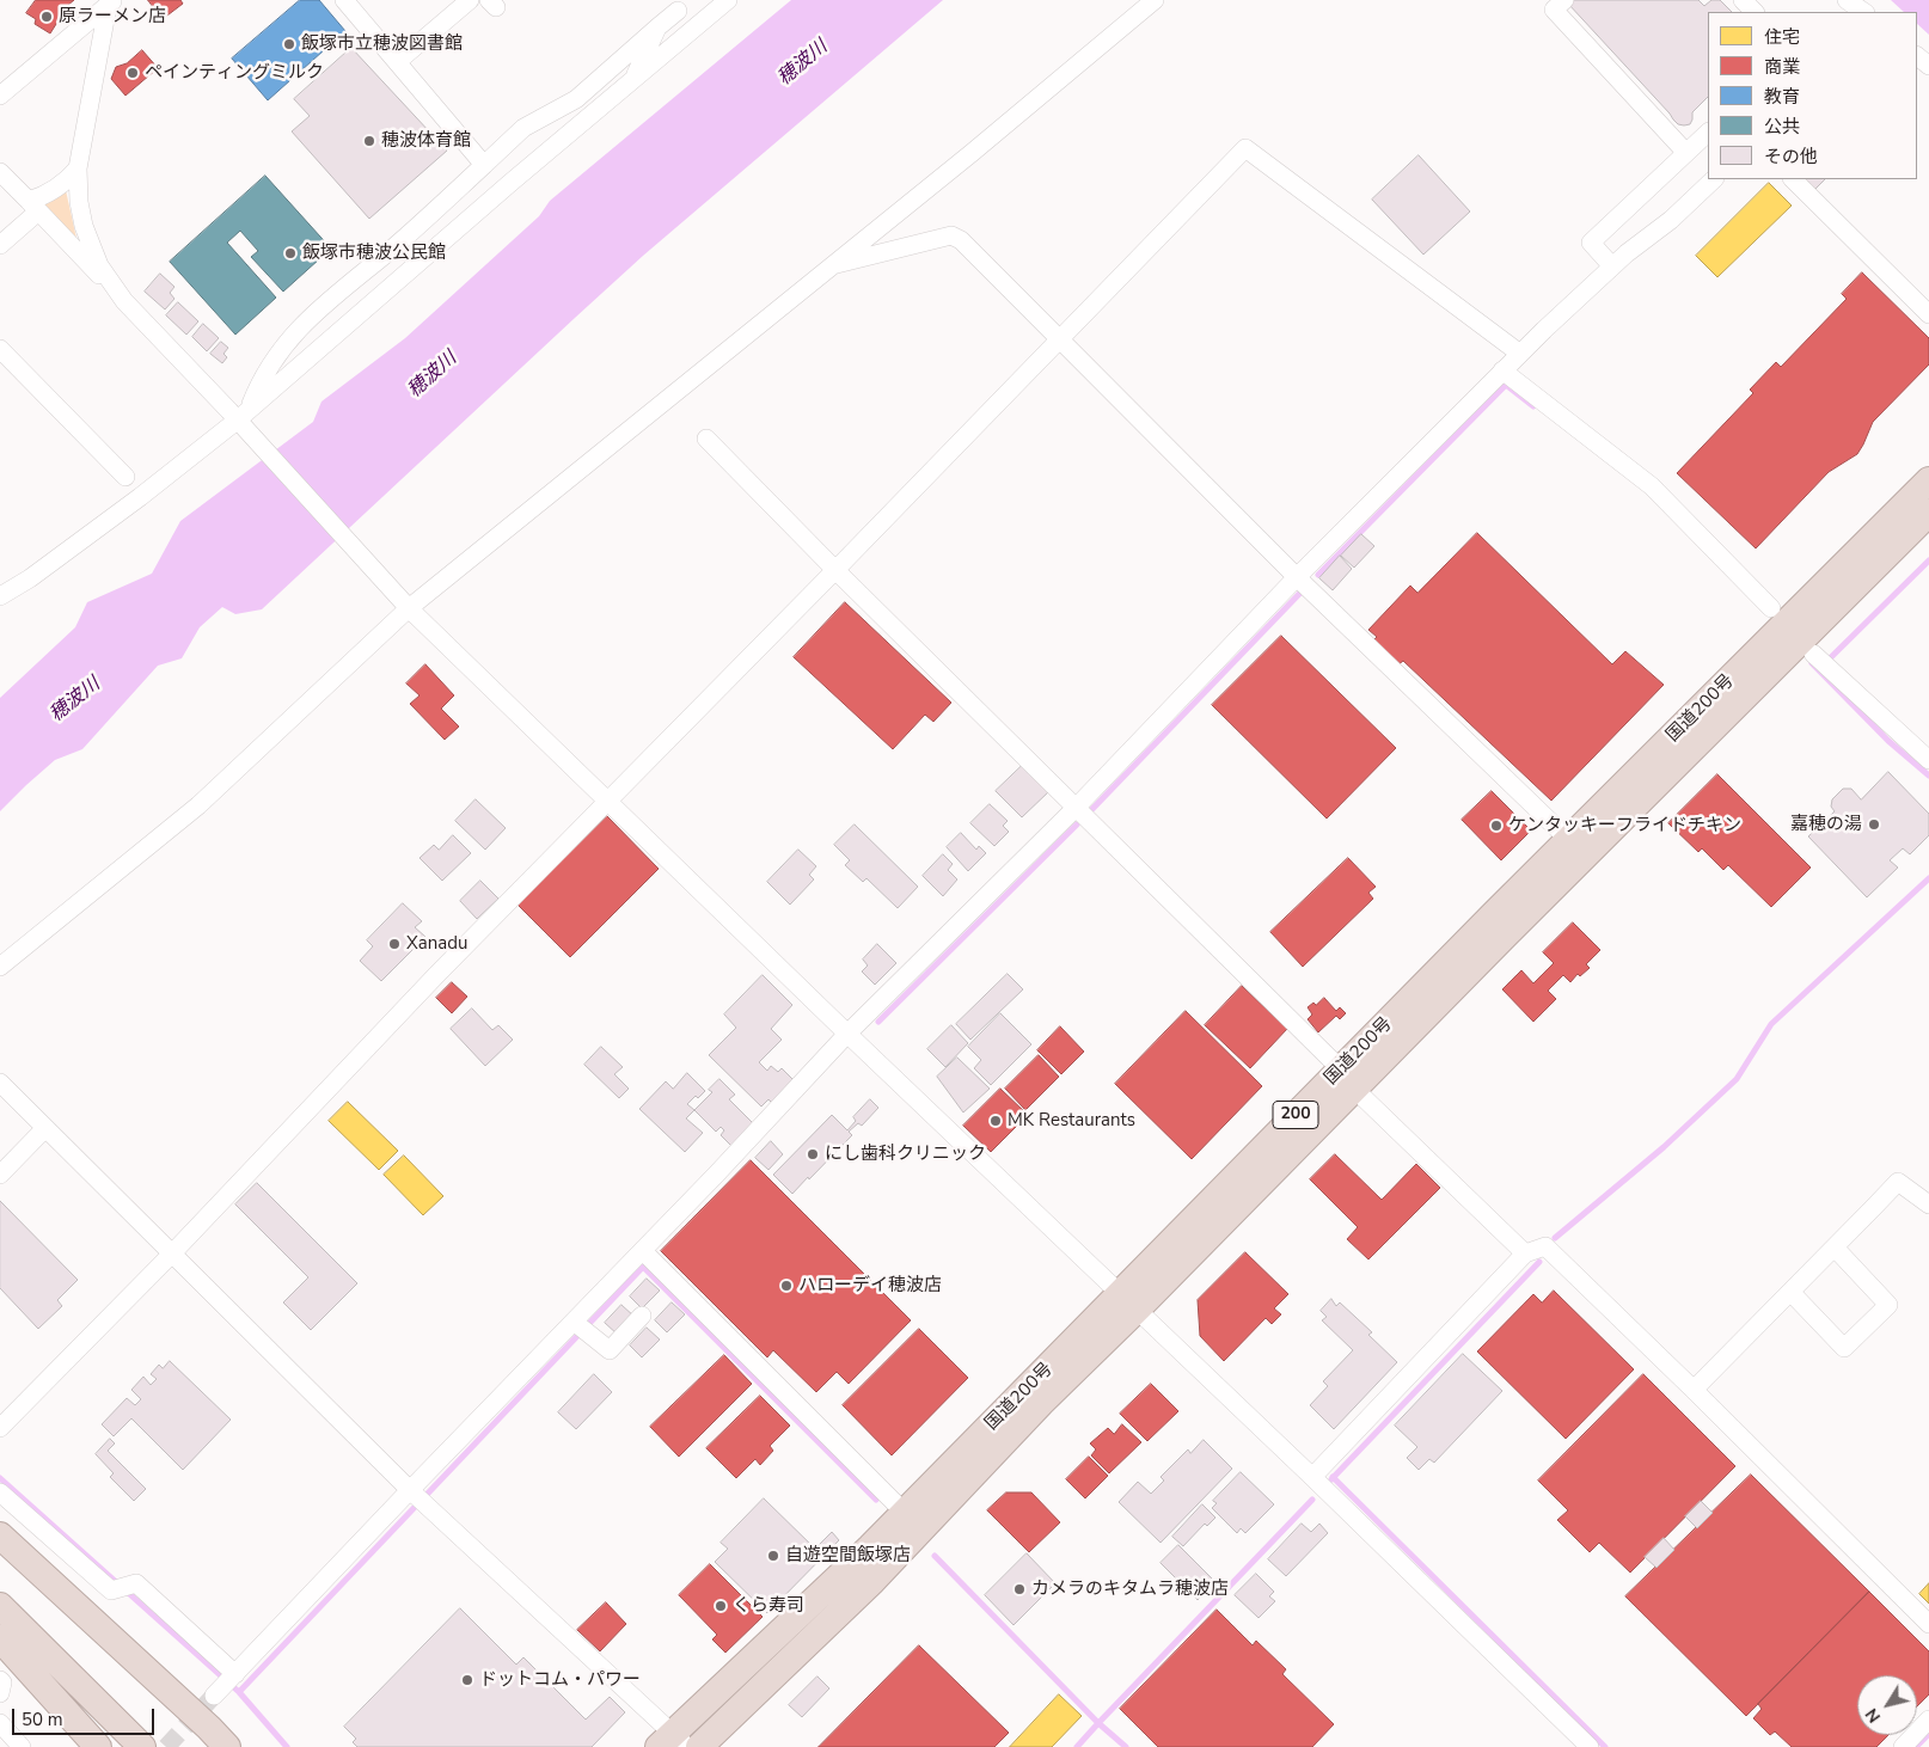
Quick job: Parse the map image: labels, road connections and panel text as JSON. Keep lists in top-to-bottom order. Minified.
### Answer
{"streets":{"highway":["国道200号","200"]},"water":["穂波川"],"places":["原ラーメン店","飯塚市立穂波図書館","ペインティングミルク","穂波体育館","飯塚市穂波公民館","嘉穂の湯","ケンタッキーフライドチキン","Xanadu","MK Restaurants","にし歯科クリニック","ハローデイ穂波店","自遊空間飯塚店","カメラのキタムラ穂波店","くら寿司","ドットコム・パワー"],"legend":["住宅","商業","教育","公共","その他"],"scale_bar":"50 m","north":"bottom left"}
